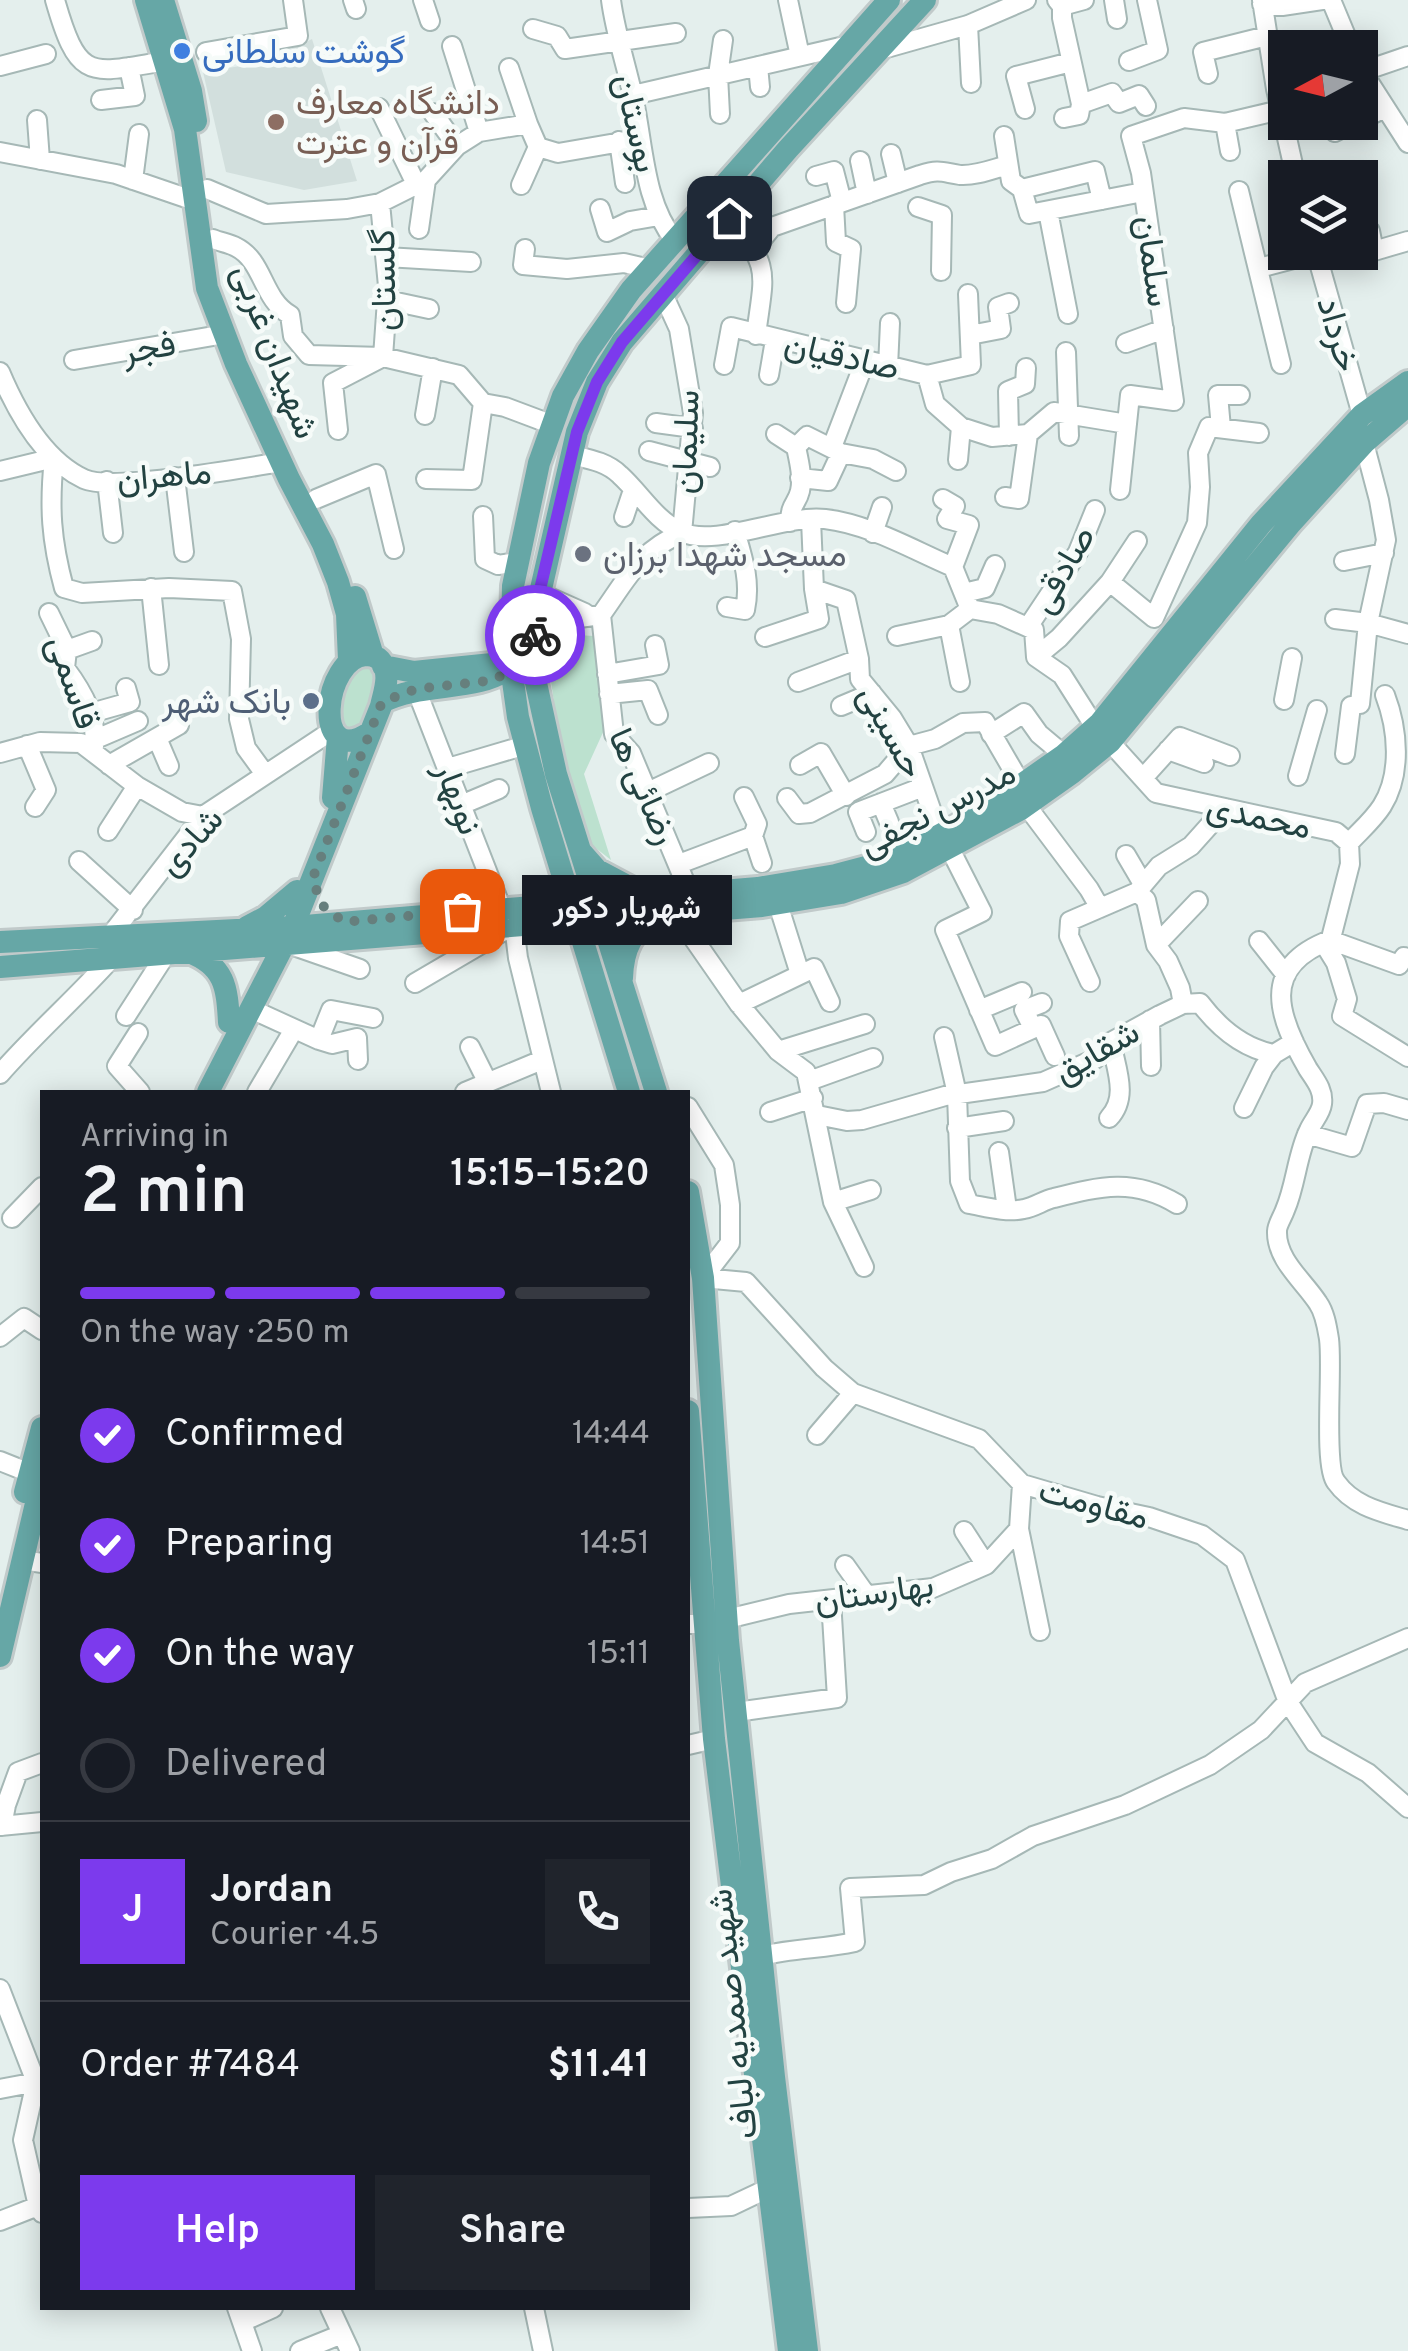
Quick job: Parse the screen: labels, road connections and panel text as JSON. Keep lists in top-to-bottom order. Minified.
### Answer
{"streets":{"main road":["شهیدان غربی","مدرس نجفی","شهید صمدیه لباف"],"street":["بوستان","سلمان","گلستان","خرداد","فجر","صادقیان","سلیمان","ماهران","صادقی","قاسمی","حسینی","رضائی ها","نوبهار","محمدی","شادی","شقایق","مقاومت","بهارستان"]},"crossings":[["گلستان","شهیدان غربی"],["خرداد","مدرس نجفی"],["فجر","شهیدان غربی"],["شهیدان غربی","ماهران"],["شهیدان غربی","شادی"],["حسینی","مدرس نجفی"],["رضائی ها","مدرس نجفی"],["رضائی ها","شقایق"],["نوبهار","مدرس نجفی"],["مدرس نجفی","محمدی"],["مقاومت","شهید صمدیه لباف"],["بهارستان","شهید صمدیه لباف"]],"places":["گوشت سلطانی","دانشگاه معارف قرآن و عترت","مسجد شهدا برزان","بانک شهر","شهریار دکور"],"north":"left","page":{"bubble":"شهریار دکور","heading":["2 min","Arriving in","15:15–15:20"],"panel":["Jordan","Courier · 4.5","Order #7484","$11.41"],"bar":"On the way · 250 m","list":[["Confirmed","14:44"],["Preparing","14:51"],["On the way","15:11"],"Delivered"],"round":"J","buttons":["Help","Share"]}}
